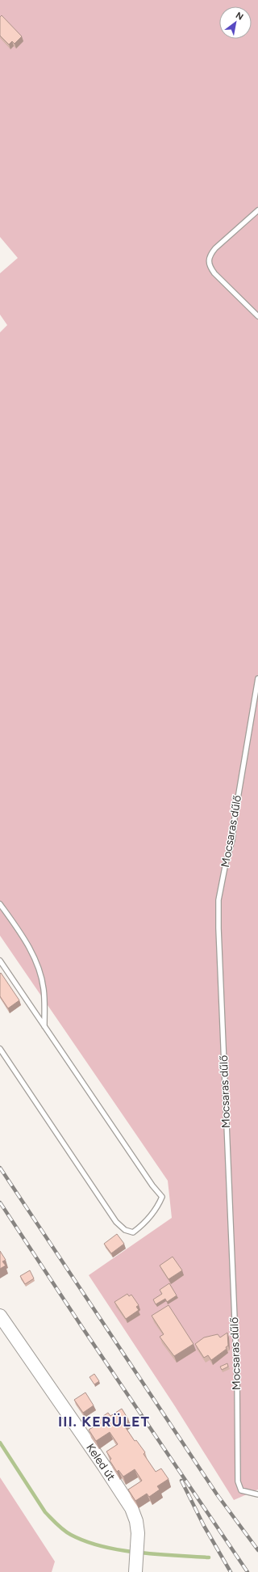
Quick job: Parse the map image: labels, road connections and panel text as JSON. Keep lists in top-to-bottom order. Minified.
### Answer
{"streets":{"street":["Keled út"],"lane":["Mocsaras dűlő"]},"districts":["III. KERÜLET"],"north":"top right"}
